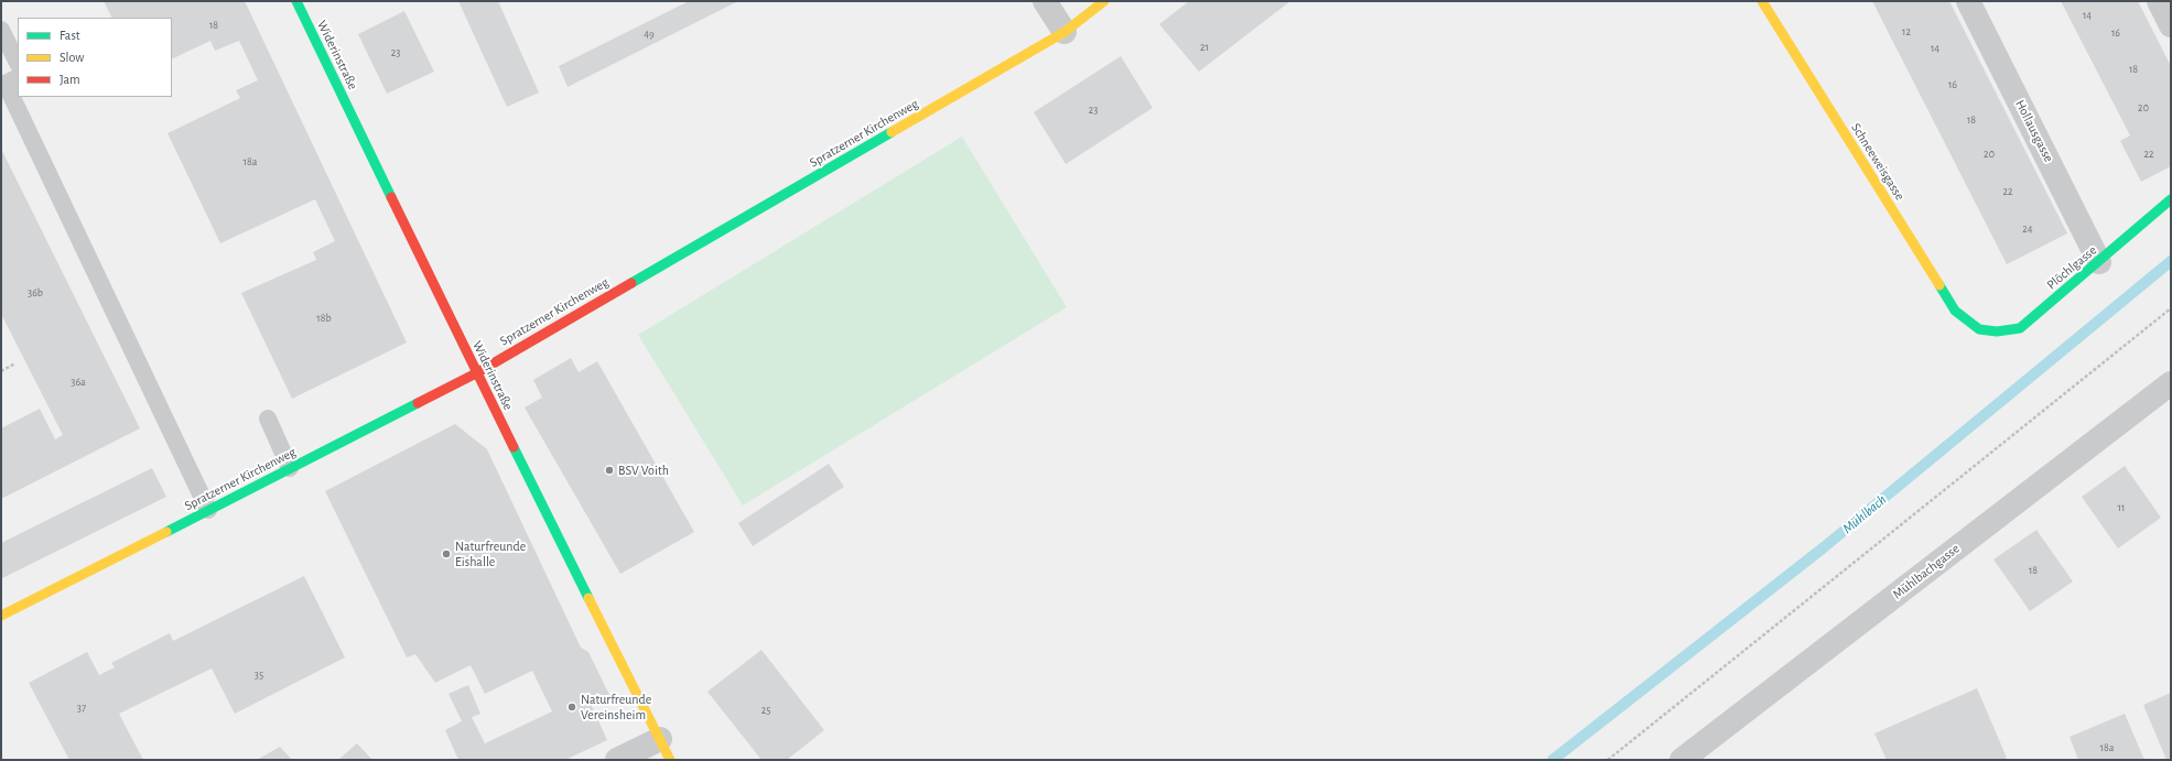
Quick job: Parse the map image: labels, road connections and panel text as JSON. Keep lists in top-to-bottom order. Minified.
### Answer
{"streets":{"street":["Widerinstraße","Hollausgasse","Spratzerner Kirchenweg","Schneeweisgasse","Plöchlgasse","Mühlbachgasse"]},"crossings":[["Widerinstraße","Spratzerner Kirchenweg"],["Hollausgasse","Plöchlgasse"],["Schneeweisgasse","Plöchlgasse"]],"water":["Mühlbach"],"places":["BSV Voith","Naturfreunde Eishalle","Naturfreunde Vereinsheim"],"house_numbers":["14","18","12","16","49","21","14","23","18","16","20","23","18","20","22","18a","22","24","36b","18b","36a","11","18","35","37","25","18a"],"legend":["Fast","Slow","Jam"]}
